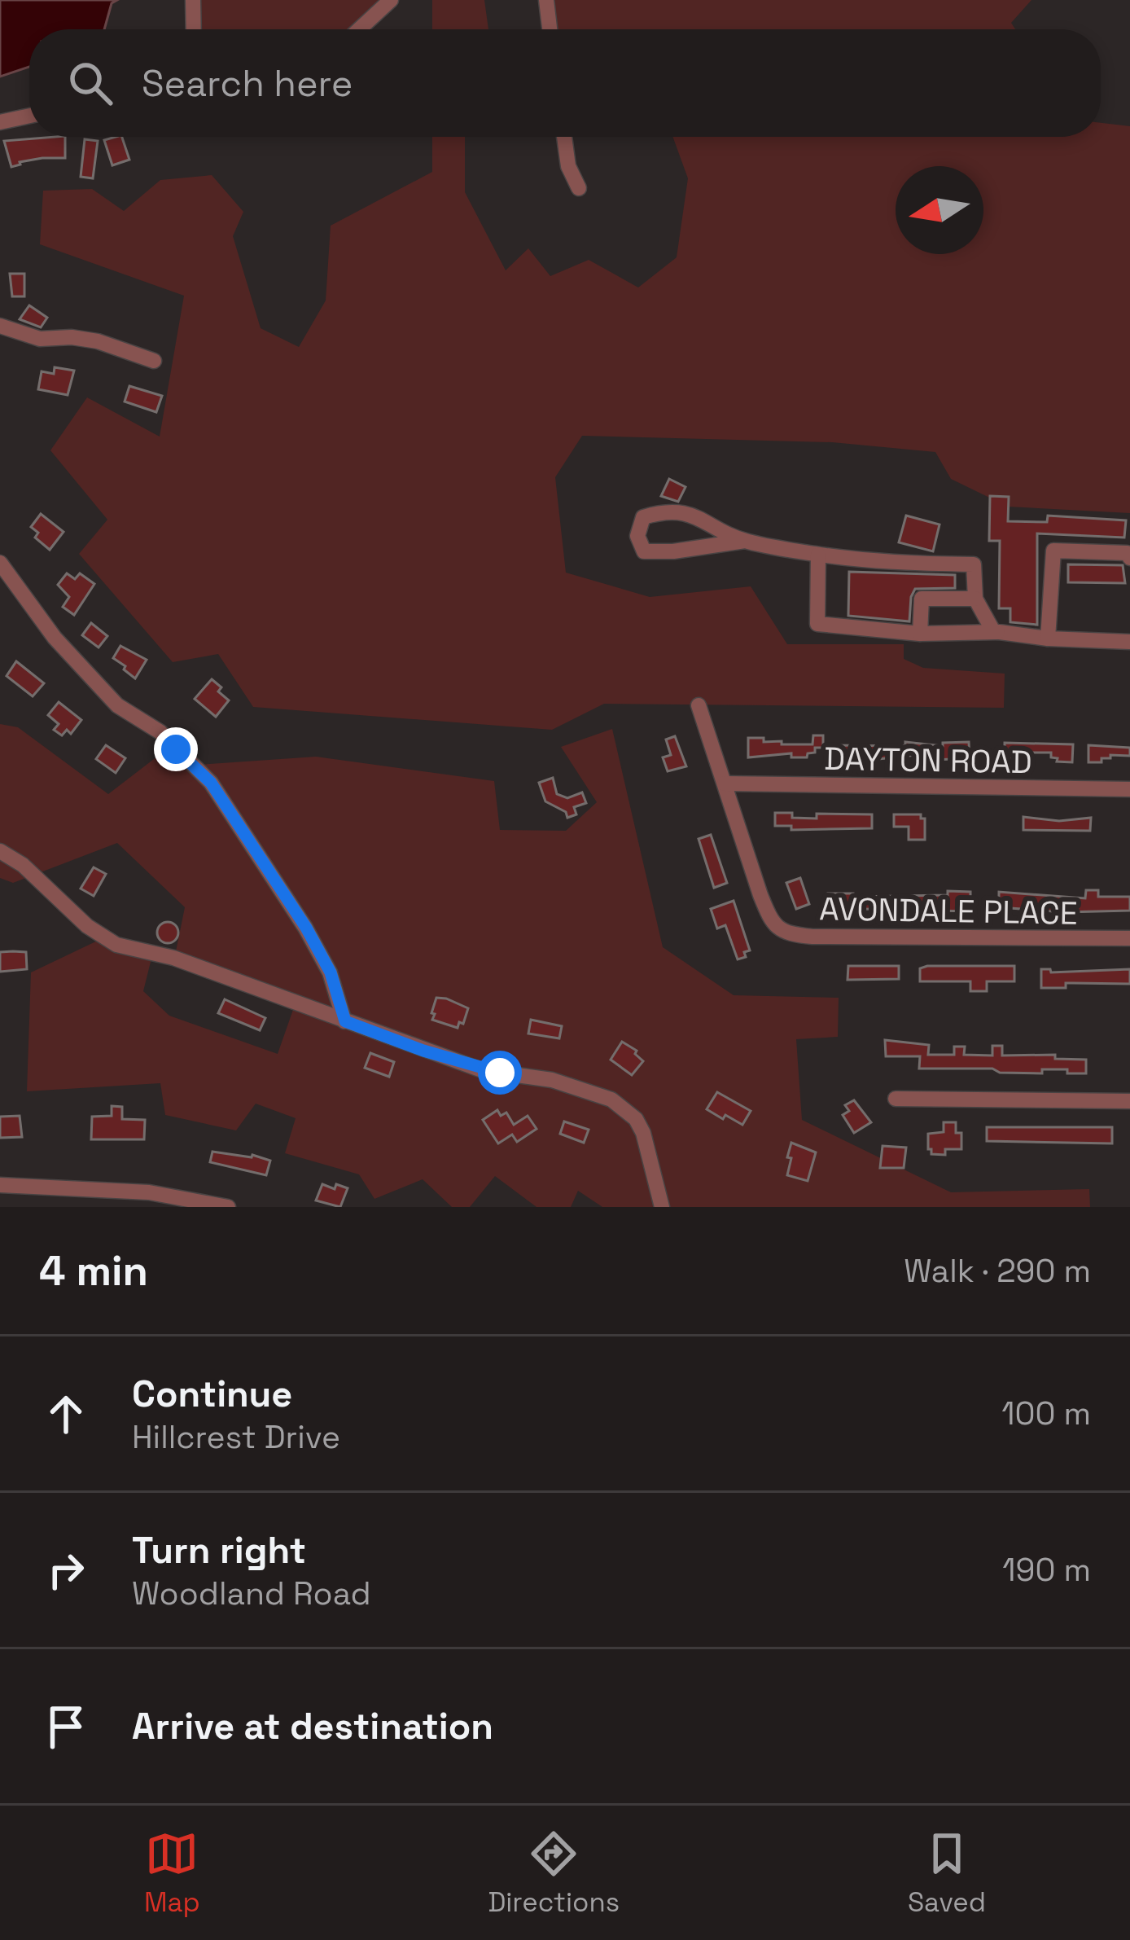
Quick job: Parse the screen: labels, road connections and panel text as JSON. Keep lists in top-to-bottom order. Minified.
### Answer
{"streets":{"street":["DAYTON ROAD","AVONDALE PLACE"]},"crossings":[["DAYTON ROAD","AVONDALE PLACE"]],"north":"left","page":{"search":"Search here","heading":["4 min","Walk · 290 m"],"list":[["Continue","Hillcrest Drive","100 m"],["Turn right","Woodland Road","190 m"],"Arrive at destination"],"nav":["Map","Directions","Saved"]}}
